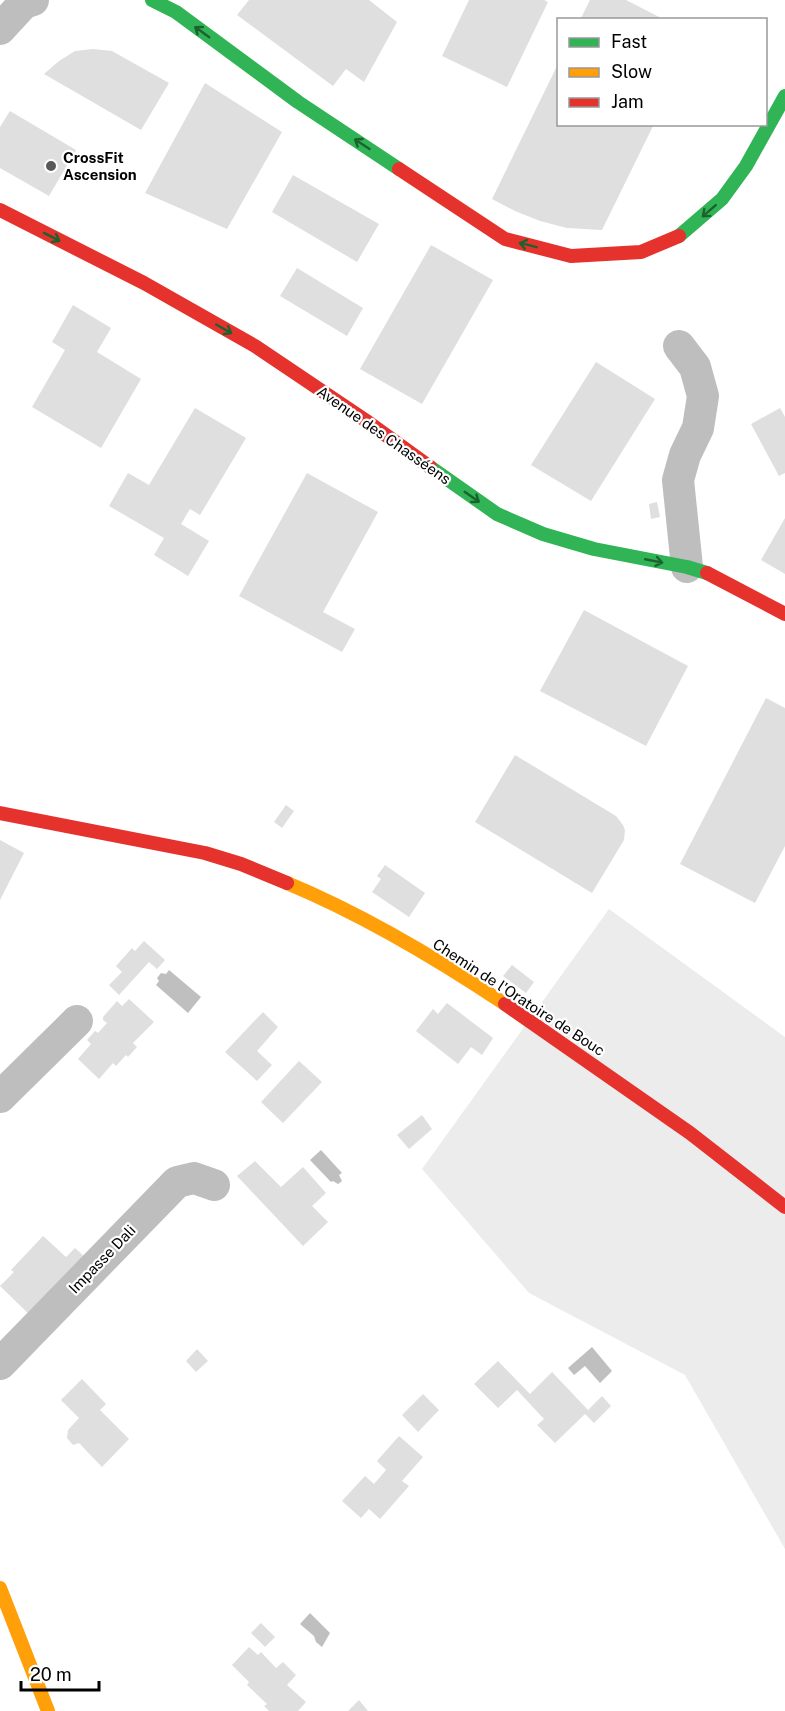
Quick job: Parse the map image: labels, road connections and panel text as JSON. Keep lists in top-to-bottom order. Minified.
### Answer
{"streets":{"street":["Avenue des Chasséens","Chemin de l'Oratoire de Bouc","Impasse Dali"]},"one_way":["Avenue des Chasséens"],"places":["CrossFit Ascension"],"legend":["Fast","Slow","Jam"],"scale_bar":"20 m"}
